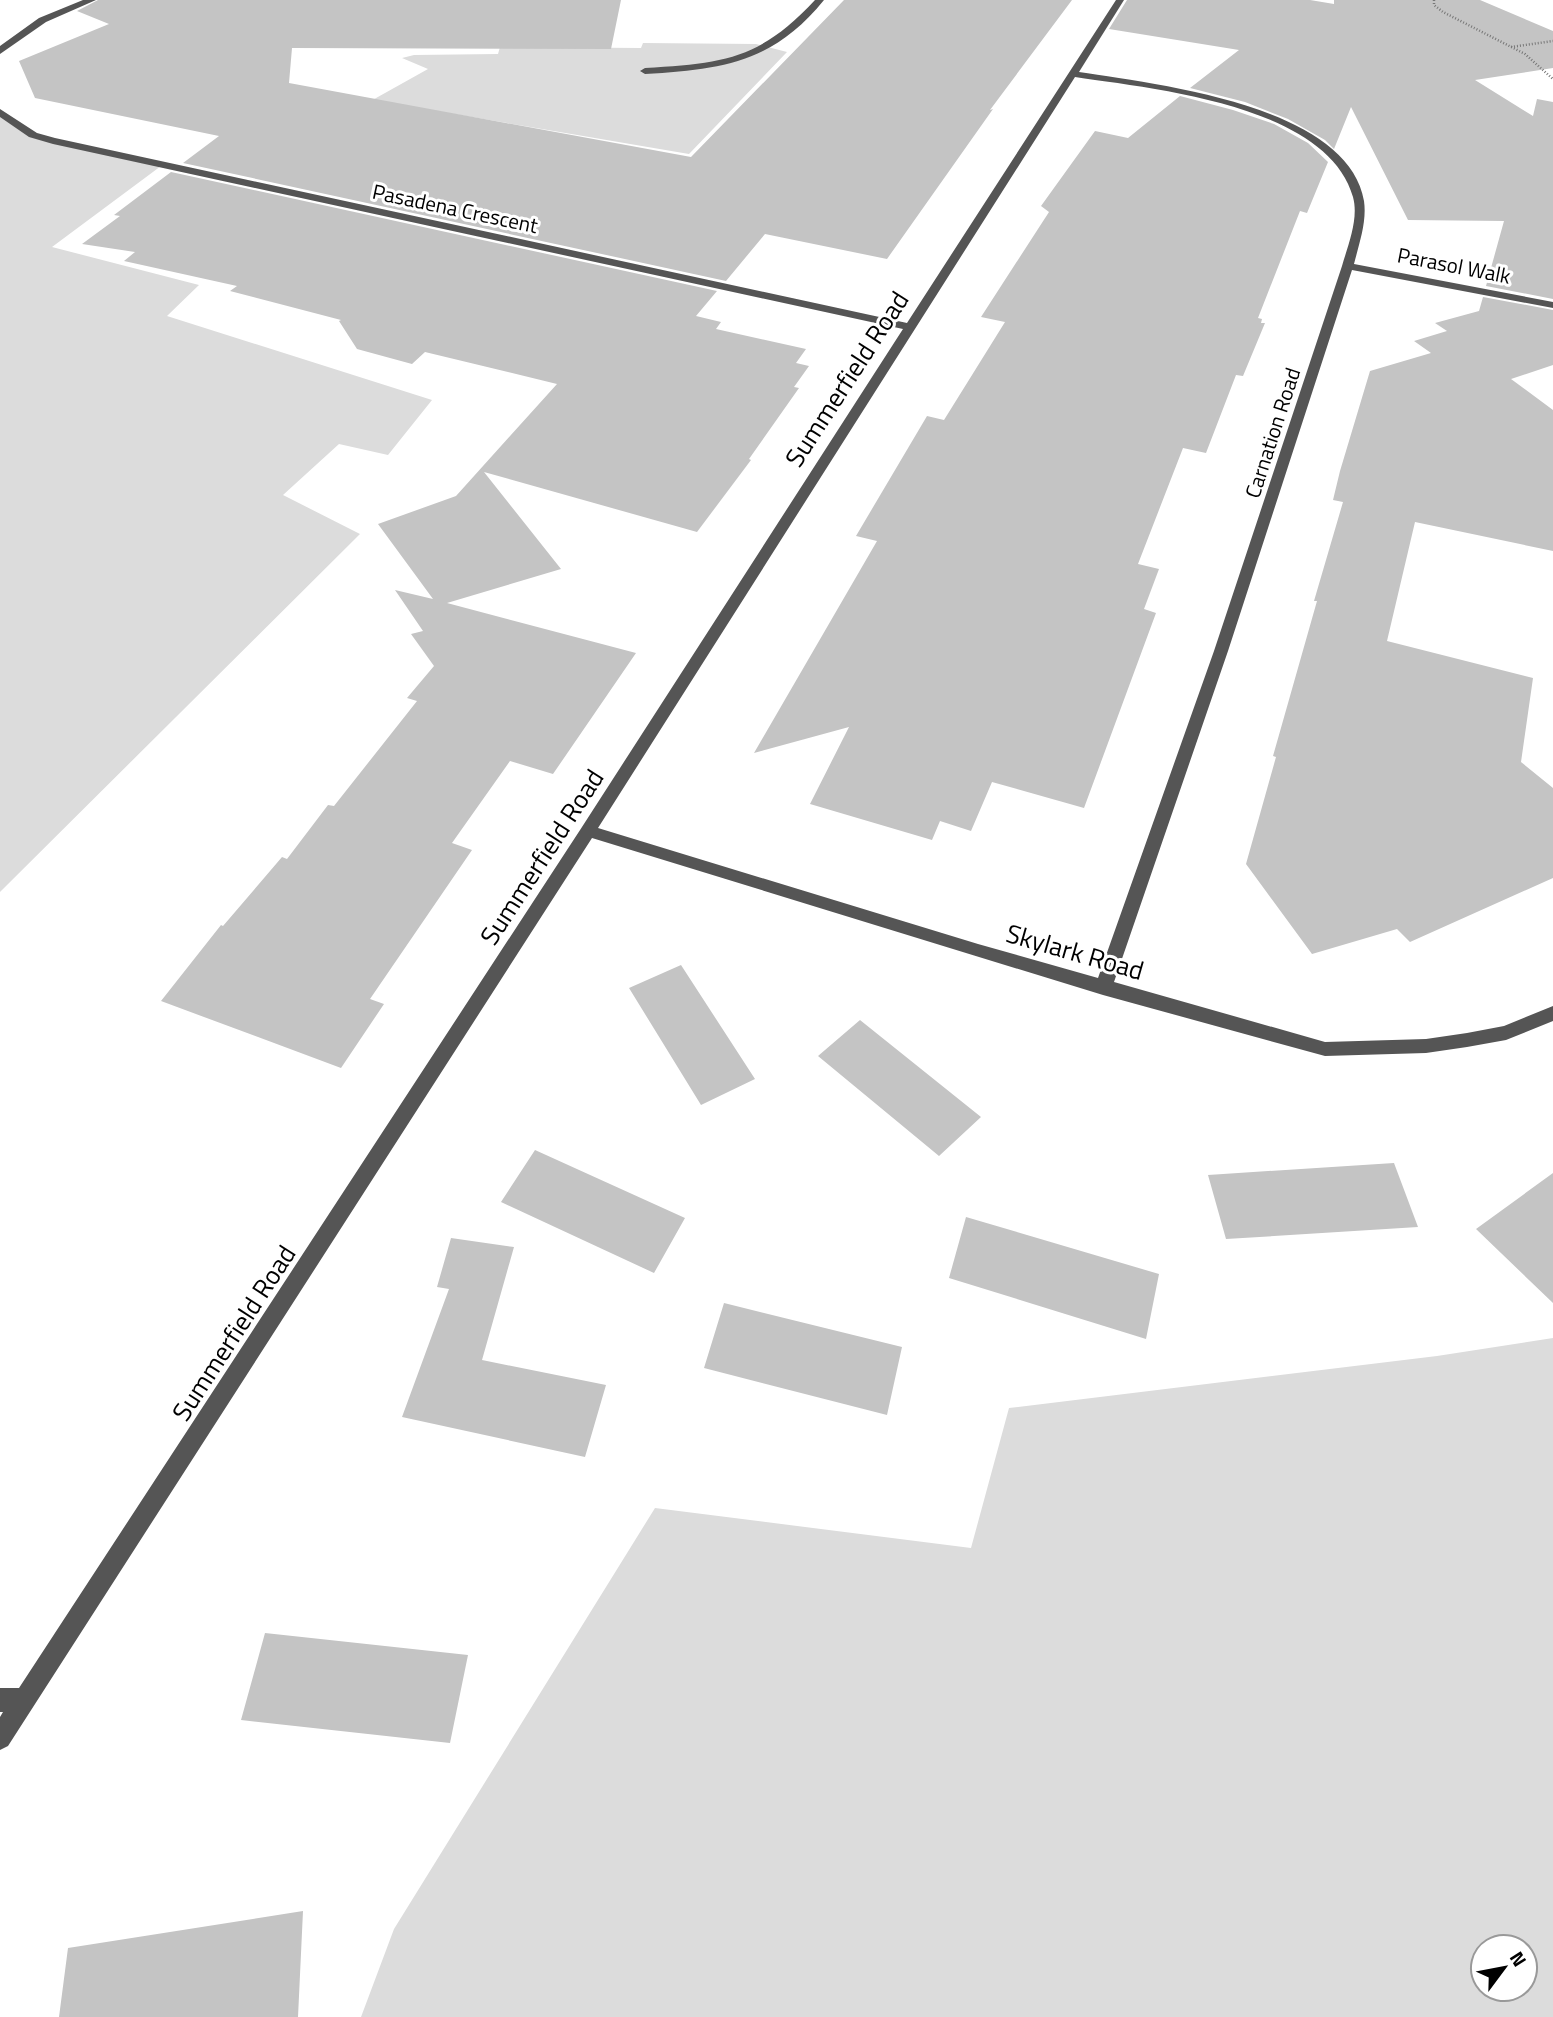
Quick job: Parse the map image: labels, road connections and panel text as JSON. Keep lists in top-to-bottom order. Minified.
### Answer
{"streets":{"street":["Pasadena Crescent","Parasol Walk","Summerfield Road","Carnation Road","Skylark Road"]},"crossings":[["Pasadena Crescent","Summerfield Road"],["Parasol Walk","Carnation Road"],["Summerfield Road","Carnation Road"],["Summerfield Road","Skylark Road"],["Carnation Road","Skylark Road"]],"north":"top right"}
